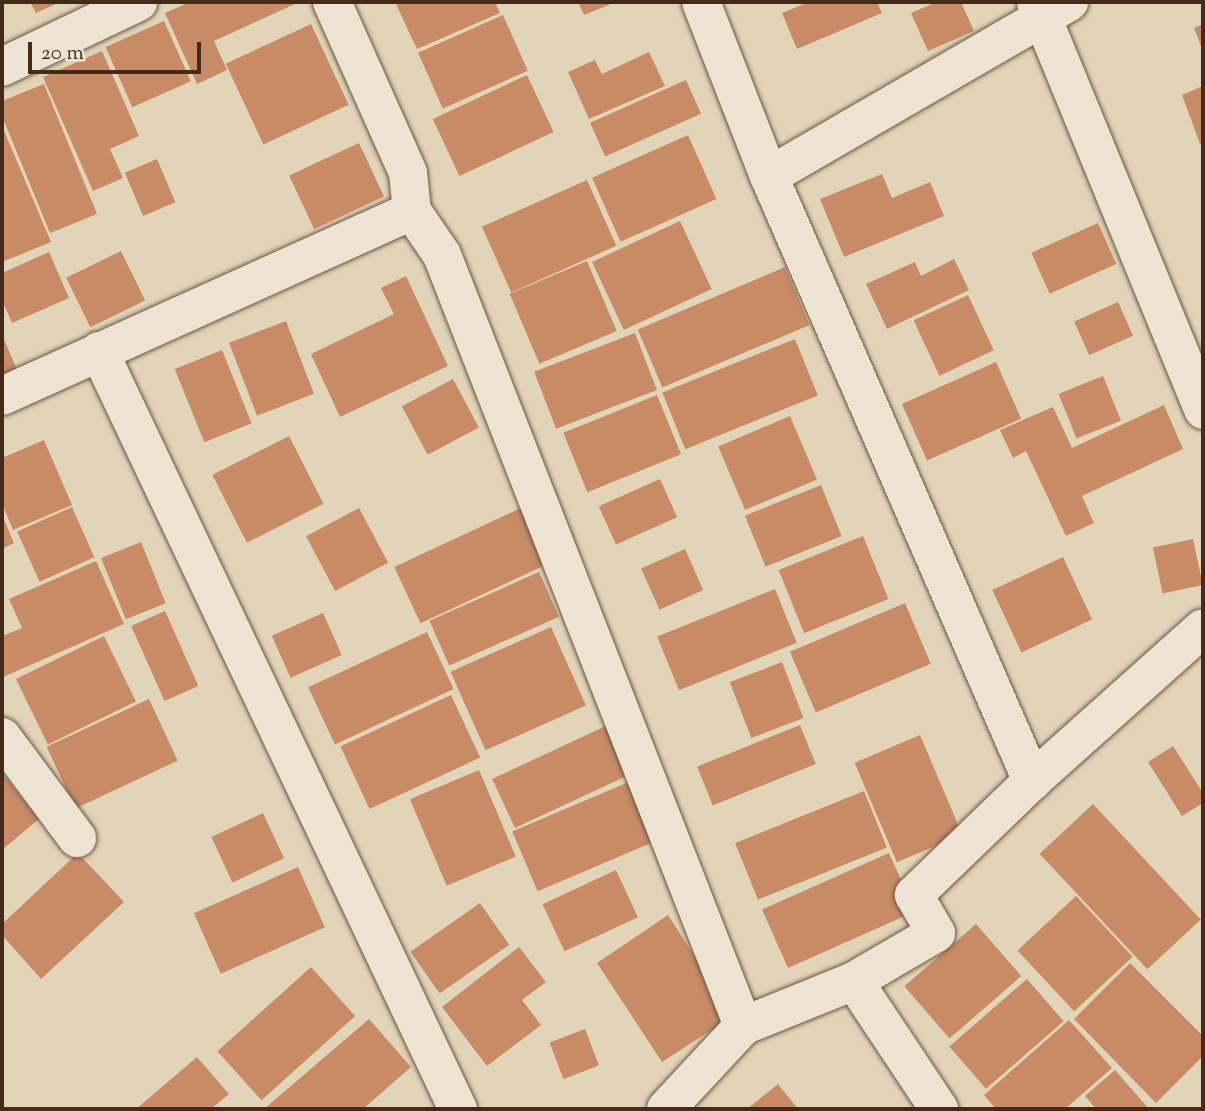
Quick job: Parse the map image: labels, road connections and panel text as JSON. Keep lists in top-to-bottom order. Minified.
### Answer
{"scale_bar":"20 m"}
